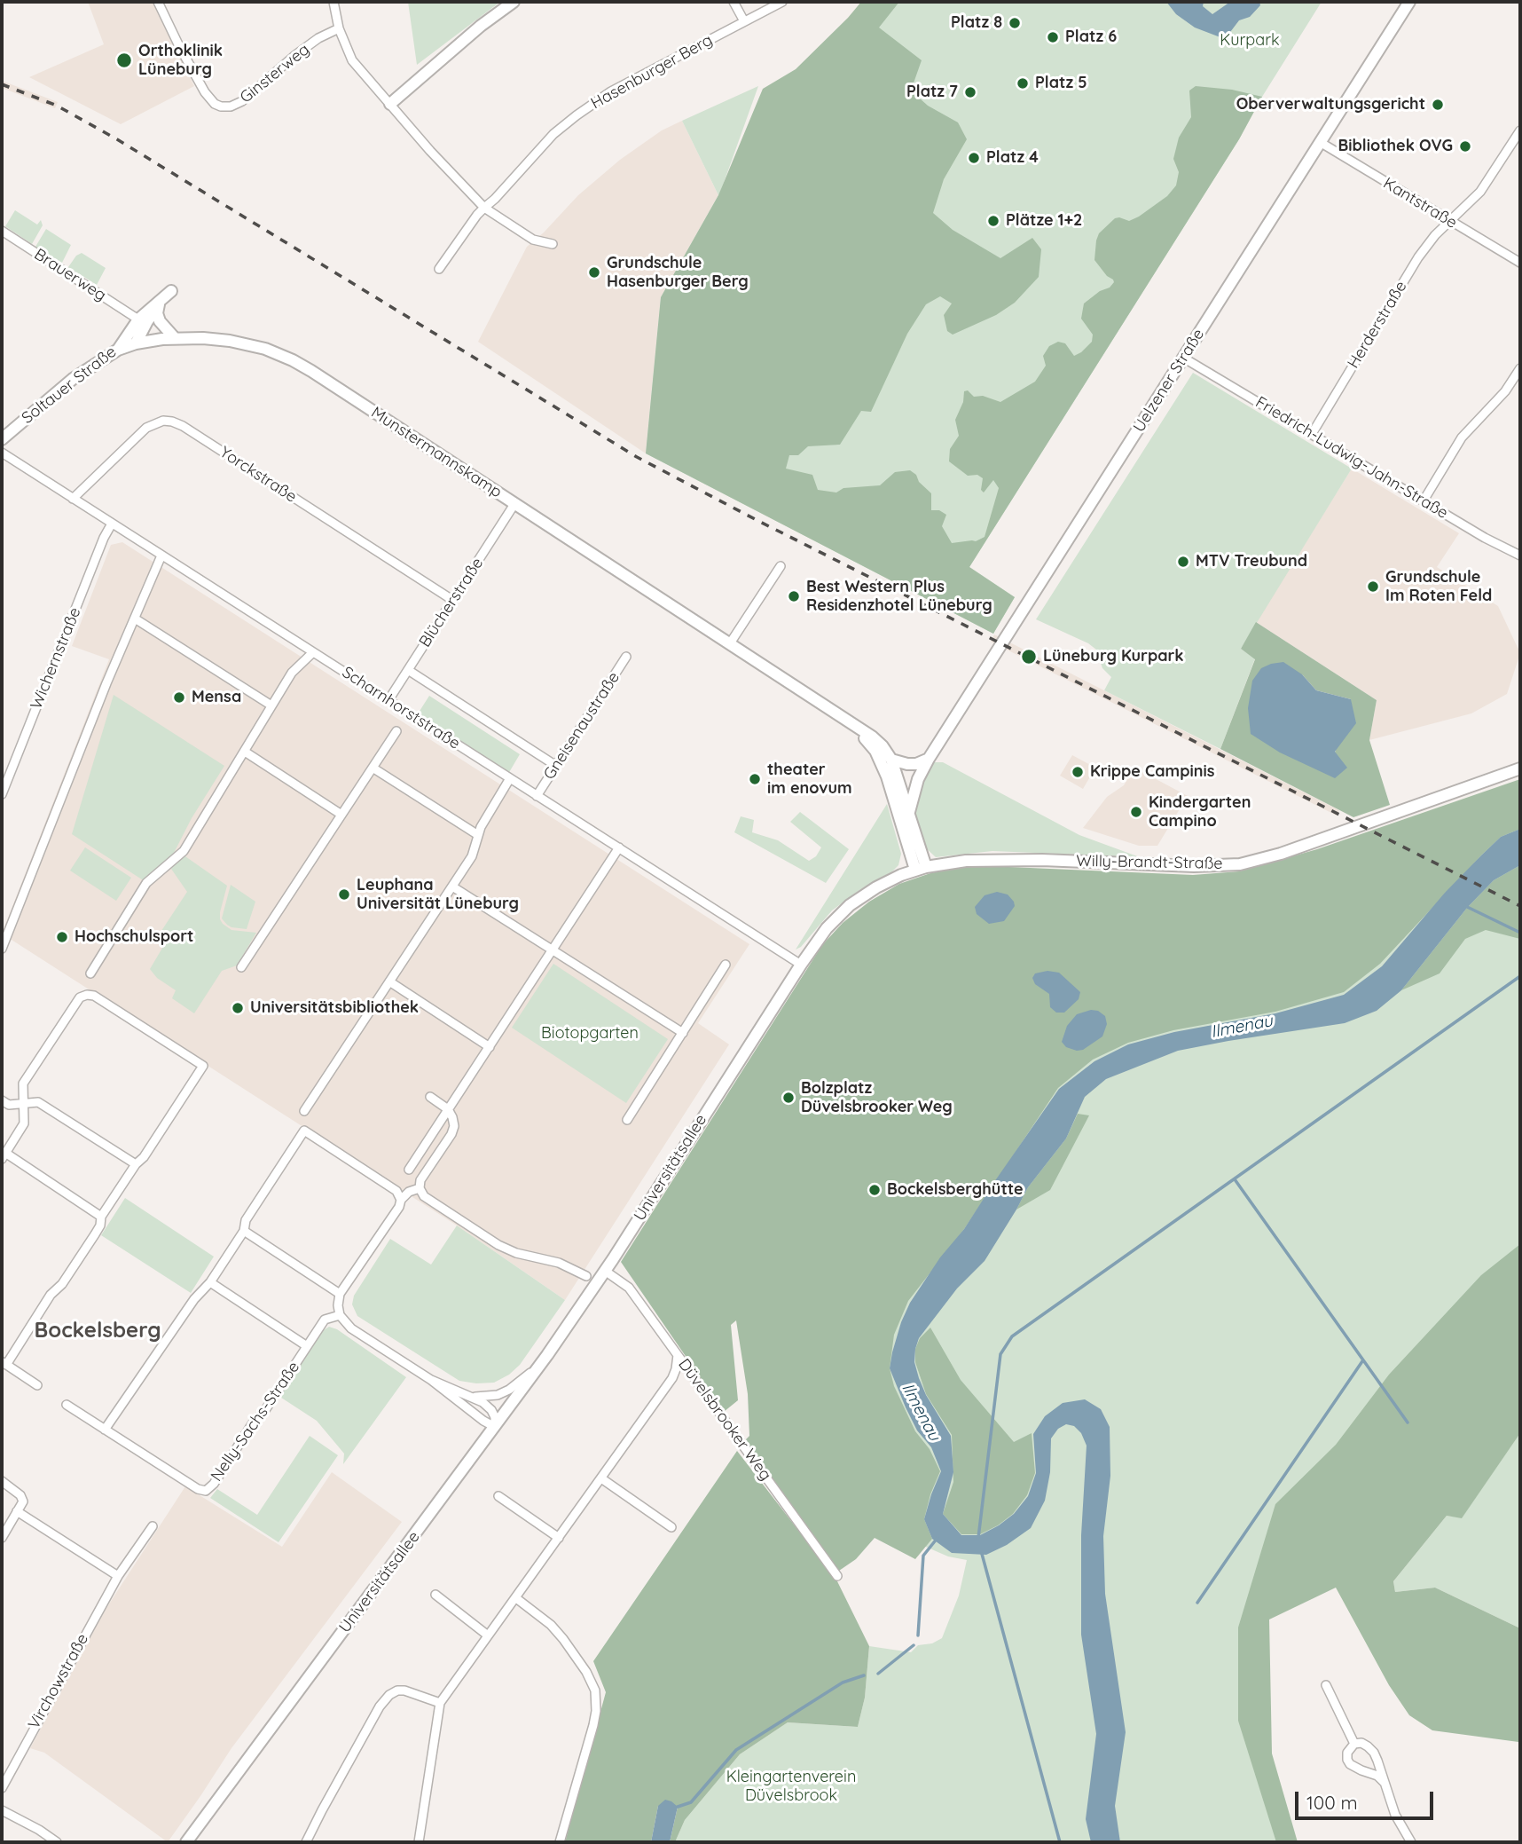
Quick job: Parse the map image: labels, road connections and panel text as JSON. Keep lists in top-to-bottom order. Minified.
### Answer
{"streets":{"street":["Hasenburger Berg","Ginsterweg","Kantstraße","Brauerweg","Herderstraße","Uelzener Straße","Soltauer Straße","Munstermannskamp","Friedrich-Ludwig-Jahn-Straße","Yorckstraße","Blücherstraße","Wichernstraße","Scharnhorststraße","Gneisenaustraße","Willy-Brandt-Straße","Universitätsallee","Düvelsbrooker Weg","Nelly-Sachs-Straße","Virchowstraße"]},"crossings":[["Kantstraße","Herderstraße"],["Kantstraße","Uelzener Straße"],["Brauerweg","Soltauer Straße"],["Herderstraße","Friedrich-Ludwig-Jahn-Straße"],["Uelzener Straße","Munstermannskamp"],["Uelzener Straße","Friedrich-Ludwig-Jahn-Straße"],["Soltauer Straße","Munstermannskamp"],["Munstermannskamp","Blücherstraße"],["Munstermannskamp","Willy-Brandt-Straße"],["Yorckstraße","Blücherstraße"],["Yorckstraße","Scharnhorststraße"],["Blücherstraße","Scharnhorststraße"],["Wichernstraße","Scharnhorststraße"],["Scharnhorststraße","Gneisenaustraße"],["Scharnhorststraße","Willy-Brandt-Straße"],["Scharnhorststraße","Universitätsallee"],["Willy-Brandt-Straße","Universitätsallee"],["Universitätsallee","Düvelsbrooker Weg"]],"districts":["Bockelsberg"],"water":["Ilmenau"],"parks":["Kurpark","Biotopgarten","Kleingartenverein Düvelsbrook"],"places":["Platz 8","Platz 6","Orthoklinik Lüneburg","Platz 5","Platz 7","Oberverwaltungsgericht","Bibliothek OVG","Platz 4","Plätze 1+2","Grundschule Hasenburger Berg","MTV Treubund","Grundschule Im Roten Feld","Best Western Plus Residenzhotel Lüneburg","Lüneburg Kurpark","Mensa","Krippe Campinis","theater im enovum","Kindergarten Campino","Leuphana Universität Lüneburg","Hochschulsport","Universitätsbibliothek","Bolzplatz Düvelsbrooker Weg","Bockelsberghütte"],"scale_bar":"100 m"}
